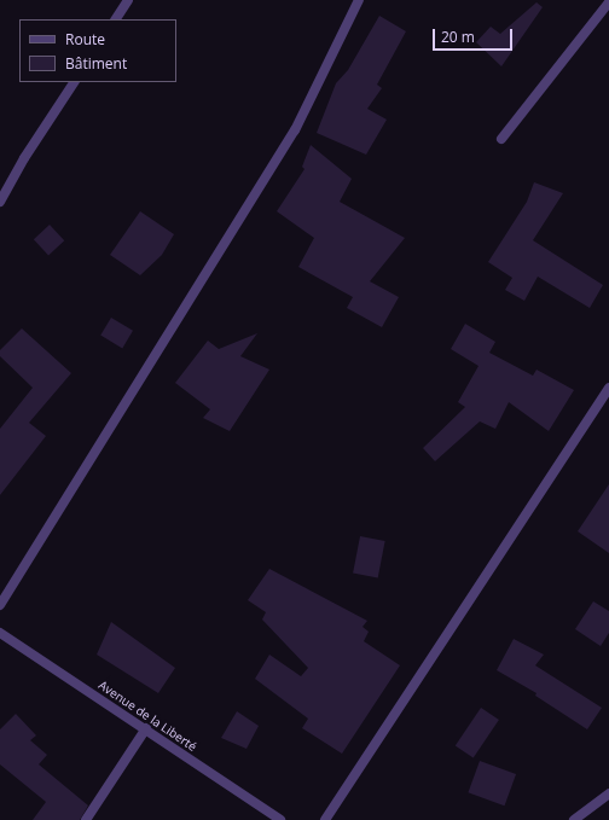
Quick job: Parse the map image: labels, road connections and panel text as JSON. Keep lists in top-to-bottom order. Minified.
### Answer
{"streets":{"street":["Avenue de la Liberté"]},"legend":["Route","Bâtiment"],"scale_bar":"20 m"}
